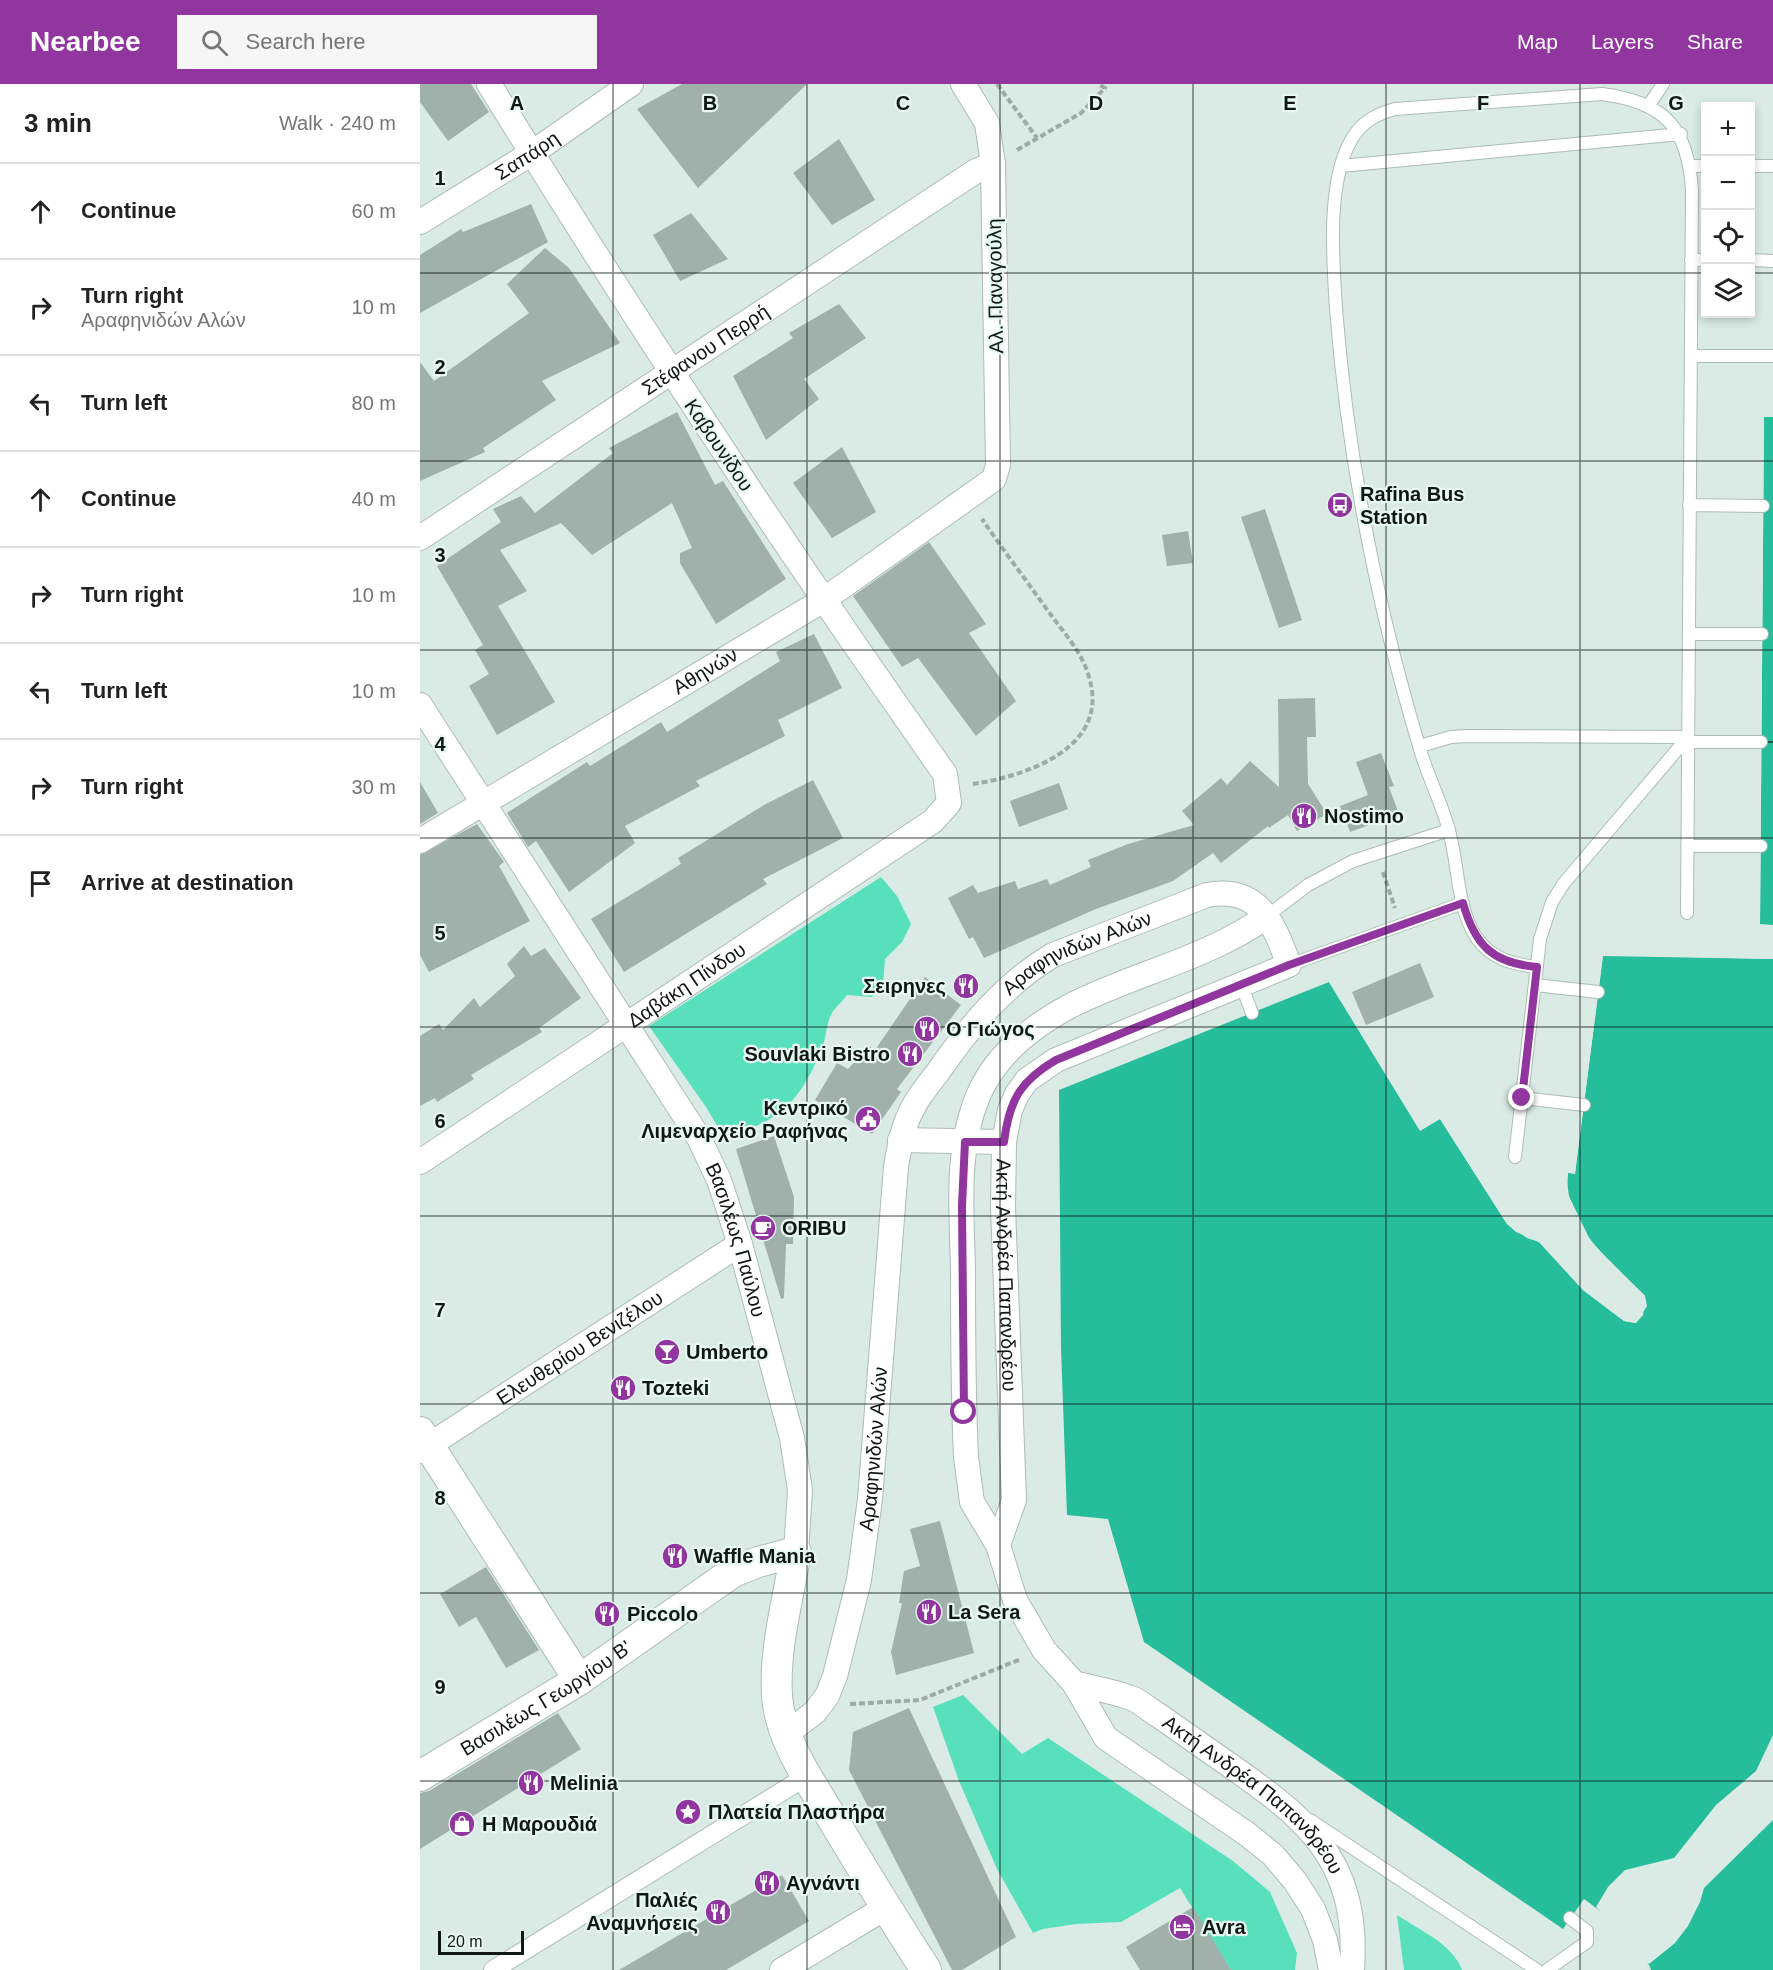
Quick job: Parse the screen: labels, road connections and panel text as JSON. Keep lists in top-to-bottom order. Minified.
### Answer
{"streets":{"street":["Σαπάρη","Αλ. Παναγούλη","Στέφανου Περρή","Καβουνίδου","Αθηνών","Αραφηνιδών Αλών","Δαβάκη Πίνδου","Βασιλέως Παύλου","Ακτή Ανδρέα Παπανδρέου","Ελευθερίου Βενιζέλου","Βασιλέως Γεωργίου Β'"]},"crossings":[["Σαπάρη","Καβουνίδου"],["Αλ. Παναγούλη","Στέφανου Περρή"],["Αλ. Παναγούλη","Αθηνών"],["Στέφανου Περρή","Καβουνίδου"],["Καβουνίδου","Αθηνών"],["Καβουνίδου","Δαβάκη Πίνδου"],["Αθηνών","Βασιλέως Παύλου"],["Αραφηνιδών Αλών","Βασιλέως Παύλου"],["Αραφηνιδών Αλών","Ακτή Ανδρέα Παπανδρέου"],["Δαβάκη Πίνδου","Βασιλέως Παύλου"],["Βασιλέως Παύλου","Ελευθερίου Βενιζέλου"],["Βασιλέως Παύλου","Βασιλέως Γεωργίου Β'"]],"places":{"bus stop":["Rafina Bus Station"],"restaurant":["Nostimo","Σειρηνες","Ο Γιώγος","Souvlaki Bistro","Tozteki","Waffle Mania","La Sera","Piccolo","Melinia","Αγνάντι","Παλιές Αναμνήσεις"],"public building":["Κεντρικό Λιμεναρχείο Ραφήνας"],"cafe":["ORIBU"],"bar":["Umberto"],"place":["Πλατεία Πλαστήρα"],"shop":["Η Μαρουδιά"],"hotel":["Avra"]},"scale_bar":"20 m","page":{"header":"Nearbee","search":"Search here","nav":["Map","Layers","Share"],"heading":["3 min","Walk · 240 m"],"map_buttons":["+","−"],"list":[["Continue","60 m"],["Turn right","Αραφηνιδών Αλών","10 m"],["Turn left","80 m"],["Continue","40 m"],["Turn right","10 m"],["Turn left","10 m"],["Turn right","30 m"],"Arrive at destination"],"scale":"20 m"},"grid":{"columns":["A","B","C","D","E","F","G"],"rows":["1","2","3","4","5","6","7","8","9"]}}
